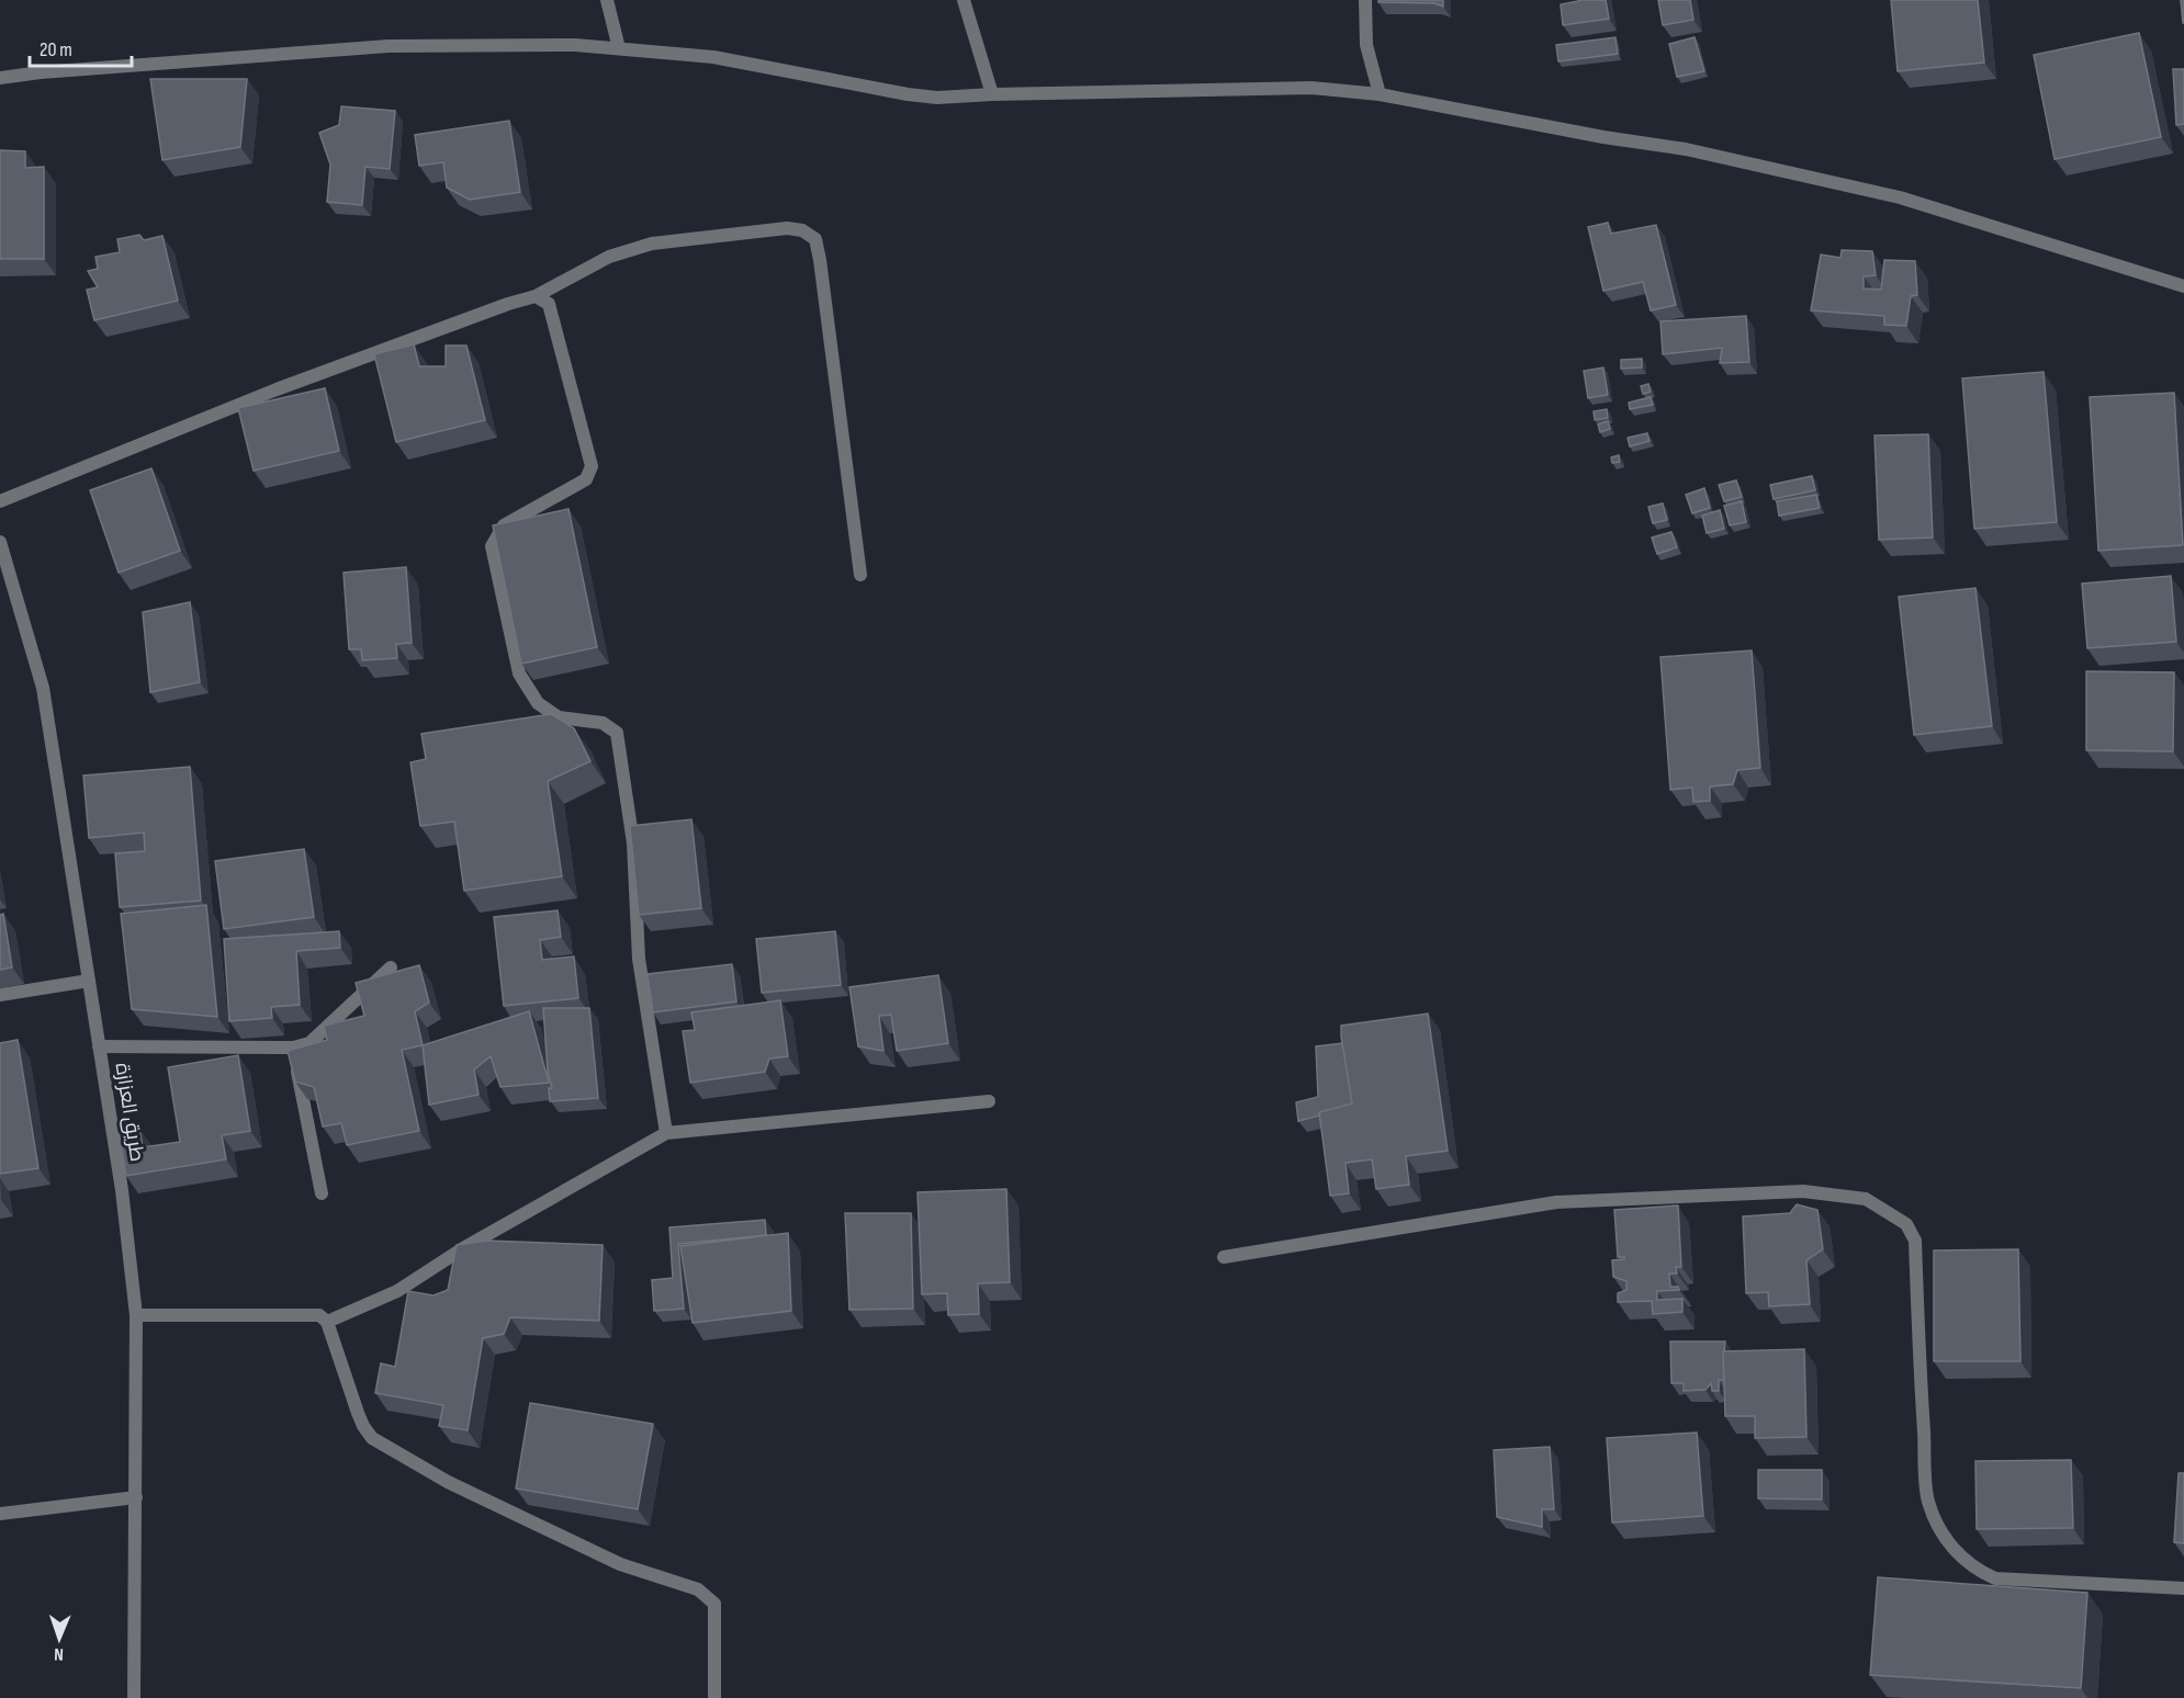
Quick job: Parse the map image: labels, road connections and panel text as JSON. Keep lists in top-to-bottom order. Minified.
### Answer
{"streets":{"street":["طريق العزازة"]},"scale_bar":"20 m","north":"bottom"}
